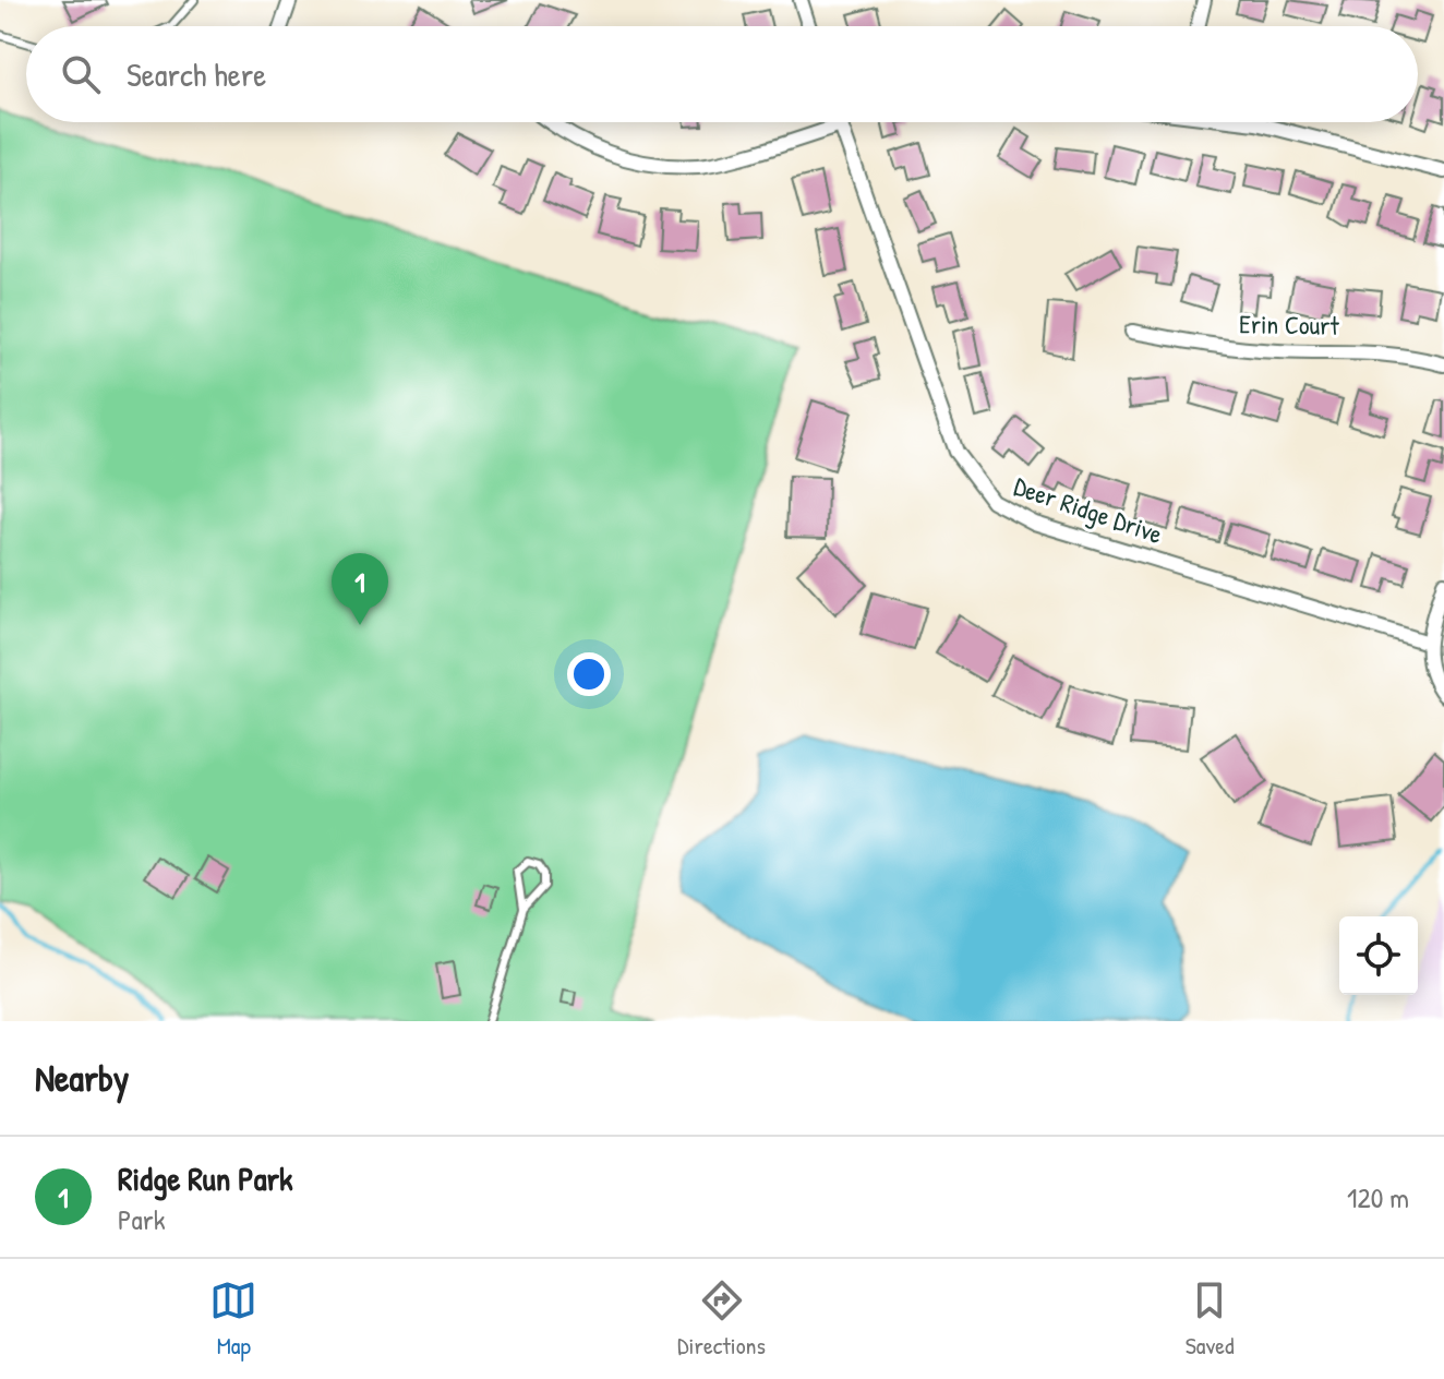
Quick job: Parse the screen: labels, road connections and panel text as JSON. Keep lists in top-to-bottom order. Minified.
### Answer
{"streets":{"street":["Erin Court","Deer Ridge Drive"]},"page":{"search":"Search here","pins":"1","heading":"Nearby","list":[{"mark":"1","name":"Ridge Run Park","note":"Park","value":"120 m"}],"nav":["Map","Directions","Saved"]}}
